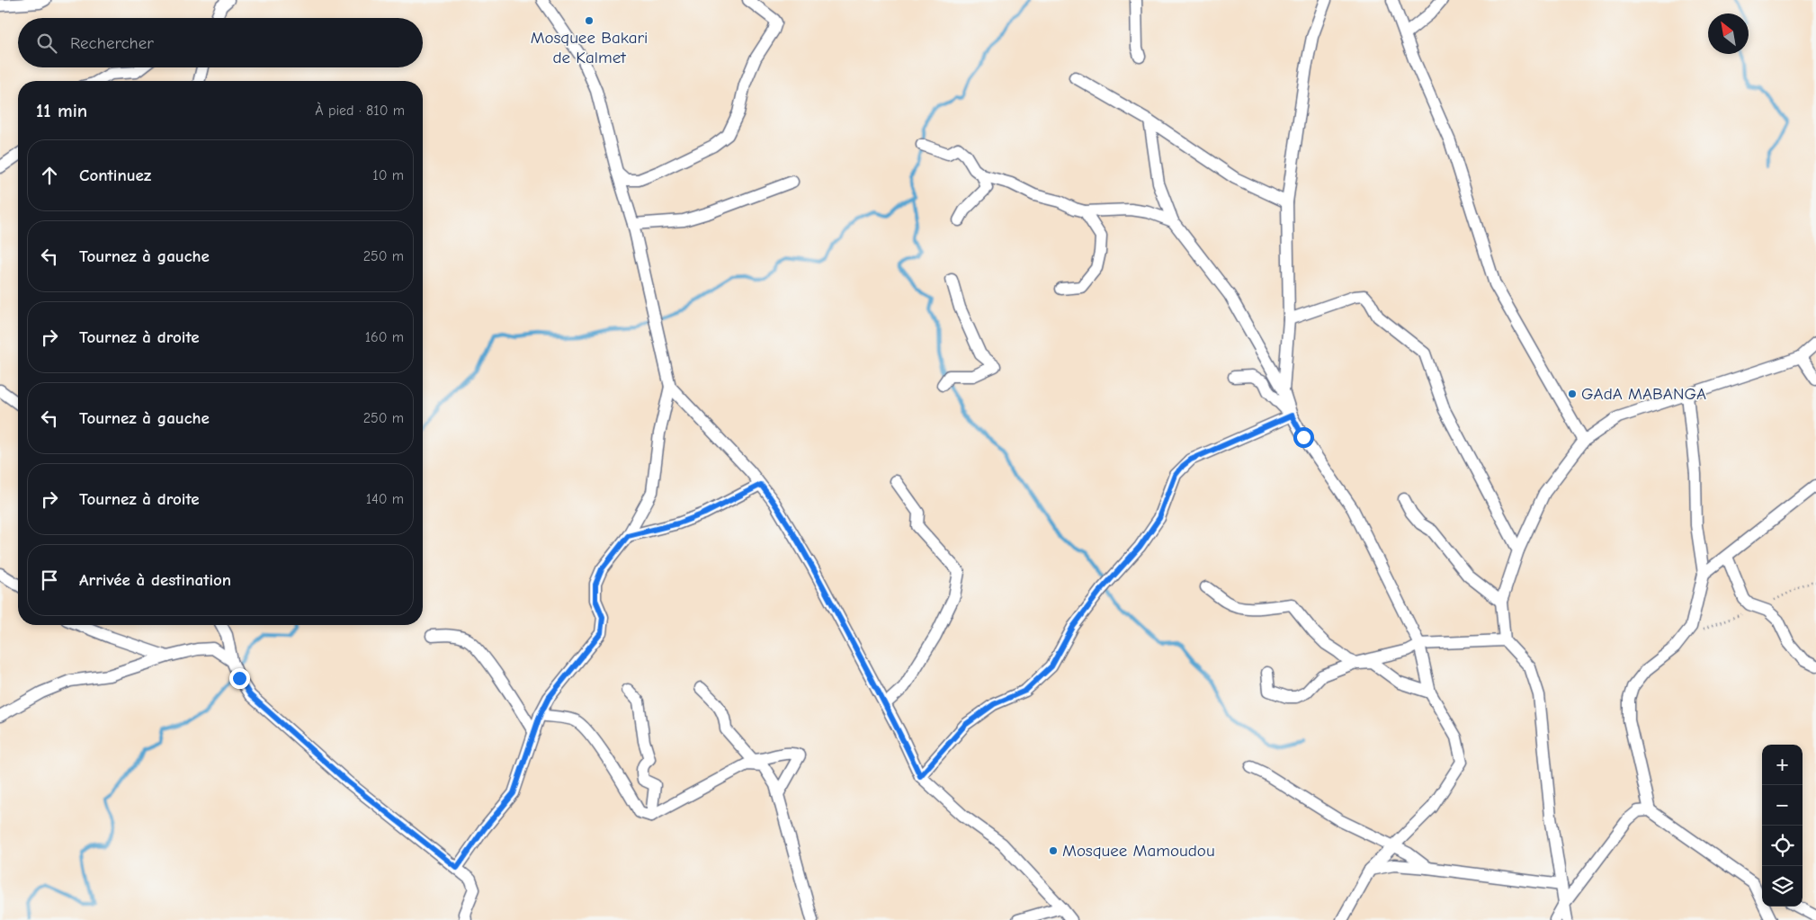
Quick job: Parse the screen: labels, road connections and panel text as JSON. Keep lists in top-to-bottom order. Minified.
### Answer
{"places":["Mosquee Bakari de Kalmet","GAdA MABANGA","Mosquee Mamoudou"],"north":"top left","page":{"search":"Rechercher","heading":["11 min","À pied · 810 m"],"list":[["Continuez","10 m"],["Tournez à gauche","250 m"],["Tournez à droite","160 m"],["Tournez à gauche","250 m"],["Tournez à droite","140 m"],"Arrivée à destination"],"map_buttons":["+","−"]}}
